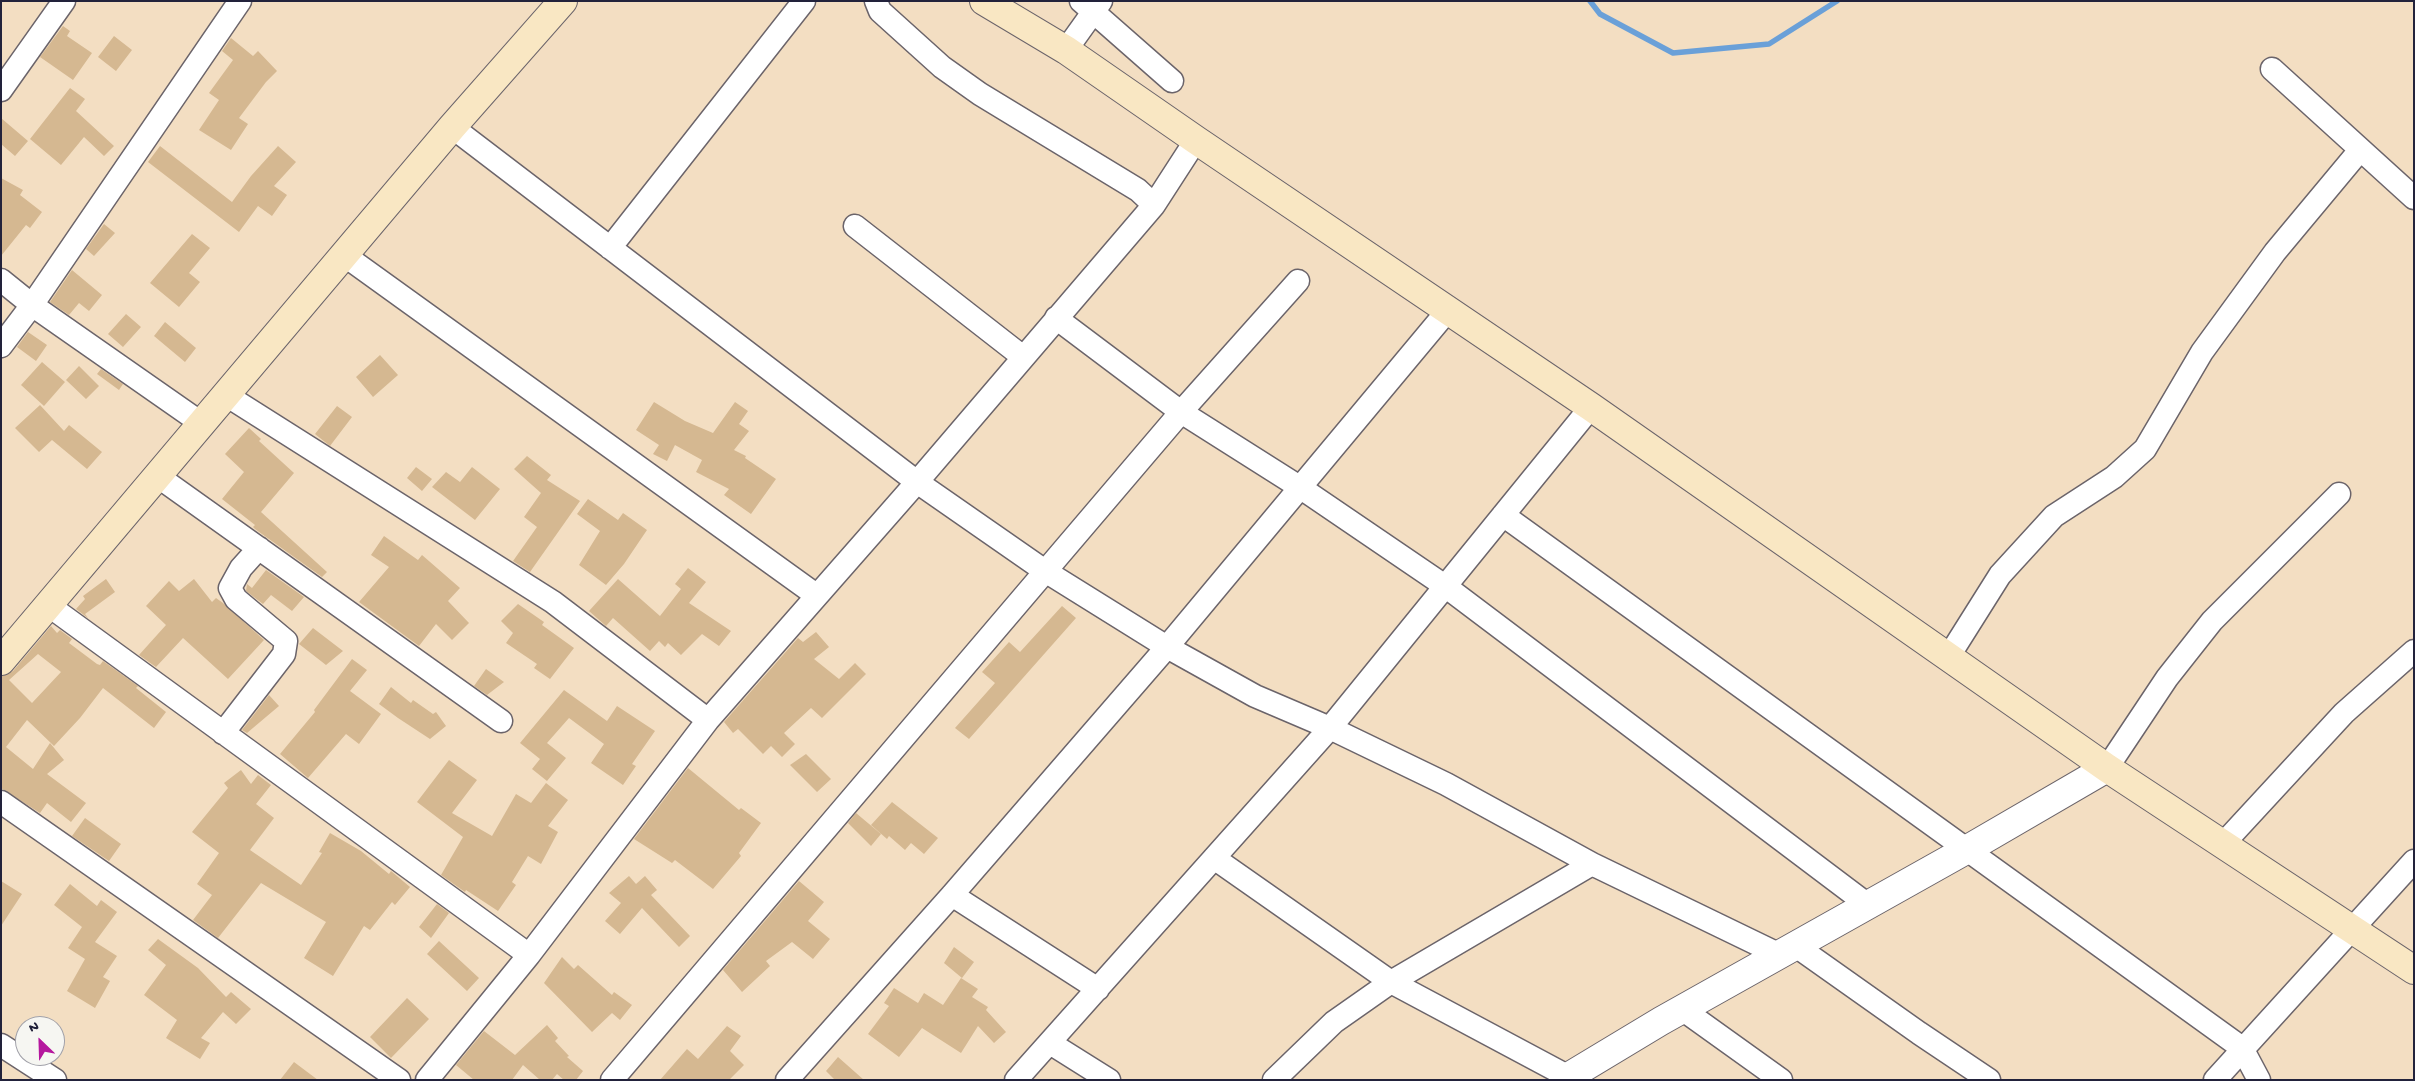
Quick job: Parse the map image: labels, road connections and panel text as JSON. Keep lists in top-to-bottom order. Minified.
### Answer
{"north":"top left"}
